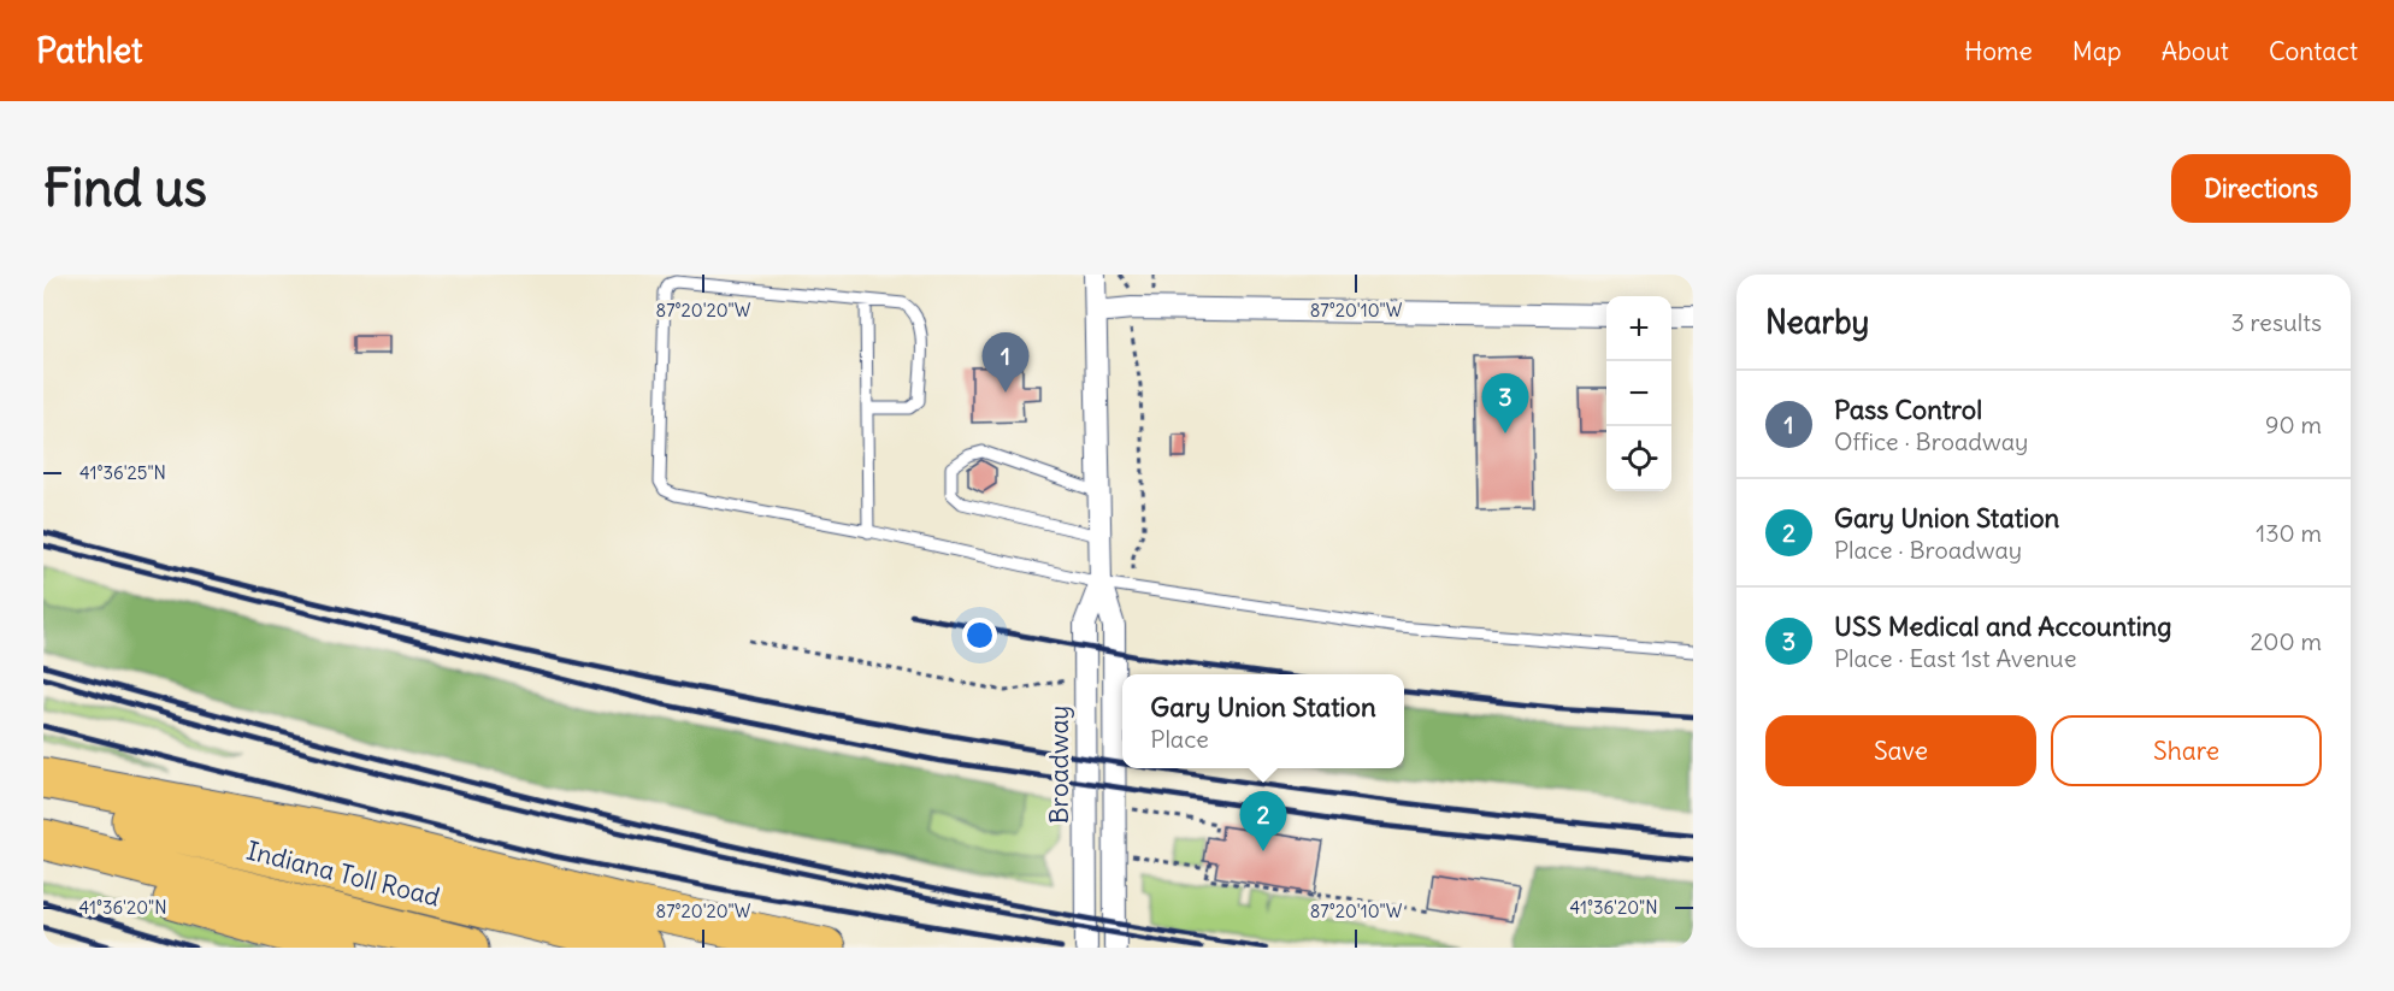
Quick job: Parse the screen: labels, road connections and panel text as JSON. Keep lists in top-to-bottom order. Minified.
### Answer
{"streets":{"highway":["Indiana Toll Road"],"street":["Broadway"]},"page":{"header":"Pathlet","nav":["Home","Map","About","Contact"],"buttons":["Directions",["Save","Share"]],"title":"Find us","heading":["Nearby","3 results"],"map_buttons":["+","−"],"pins":["1","3","2"],"list":[{"mark":"1","name":"Pass Control","note":"Office · Broadway","value":"90 m"},{"mark":"2","name":"Gary Union Station","note":"Place · Broadway","value":"130 m"},{"mark":"3","name":"USS Medical and Accounting","note":"Place · East 1st Avenue","value":"200 m"}],"popup":["Gary Union Station","Place"]},"coordinates":["87°20'20\"W","87°20'10\"W","41°36'25\"N","41°36'20\"N"]}
